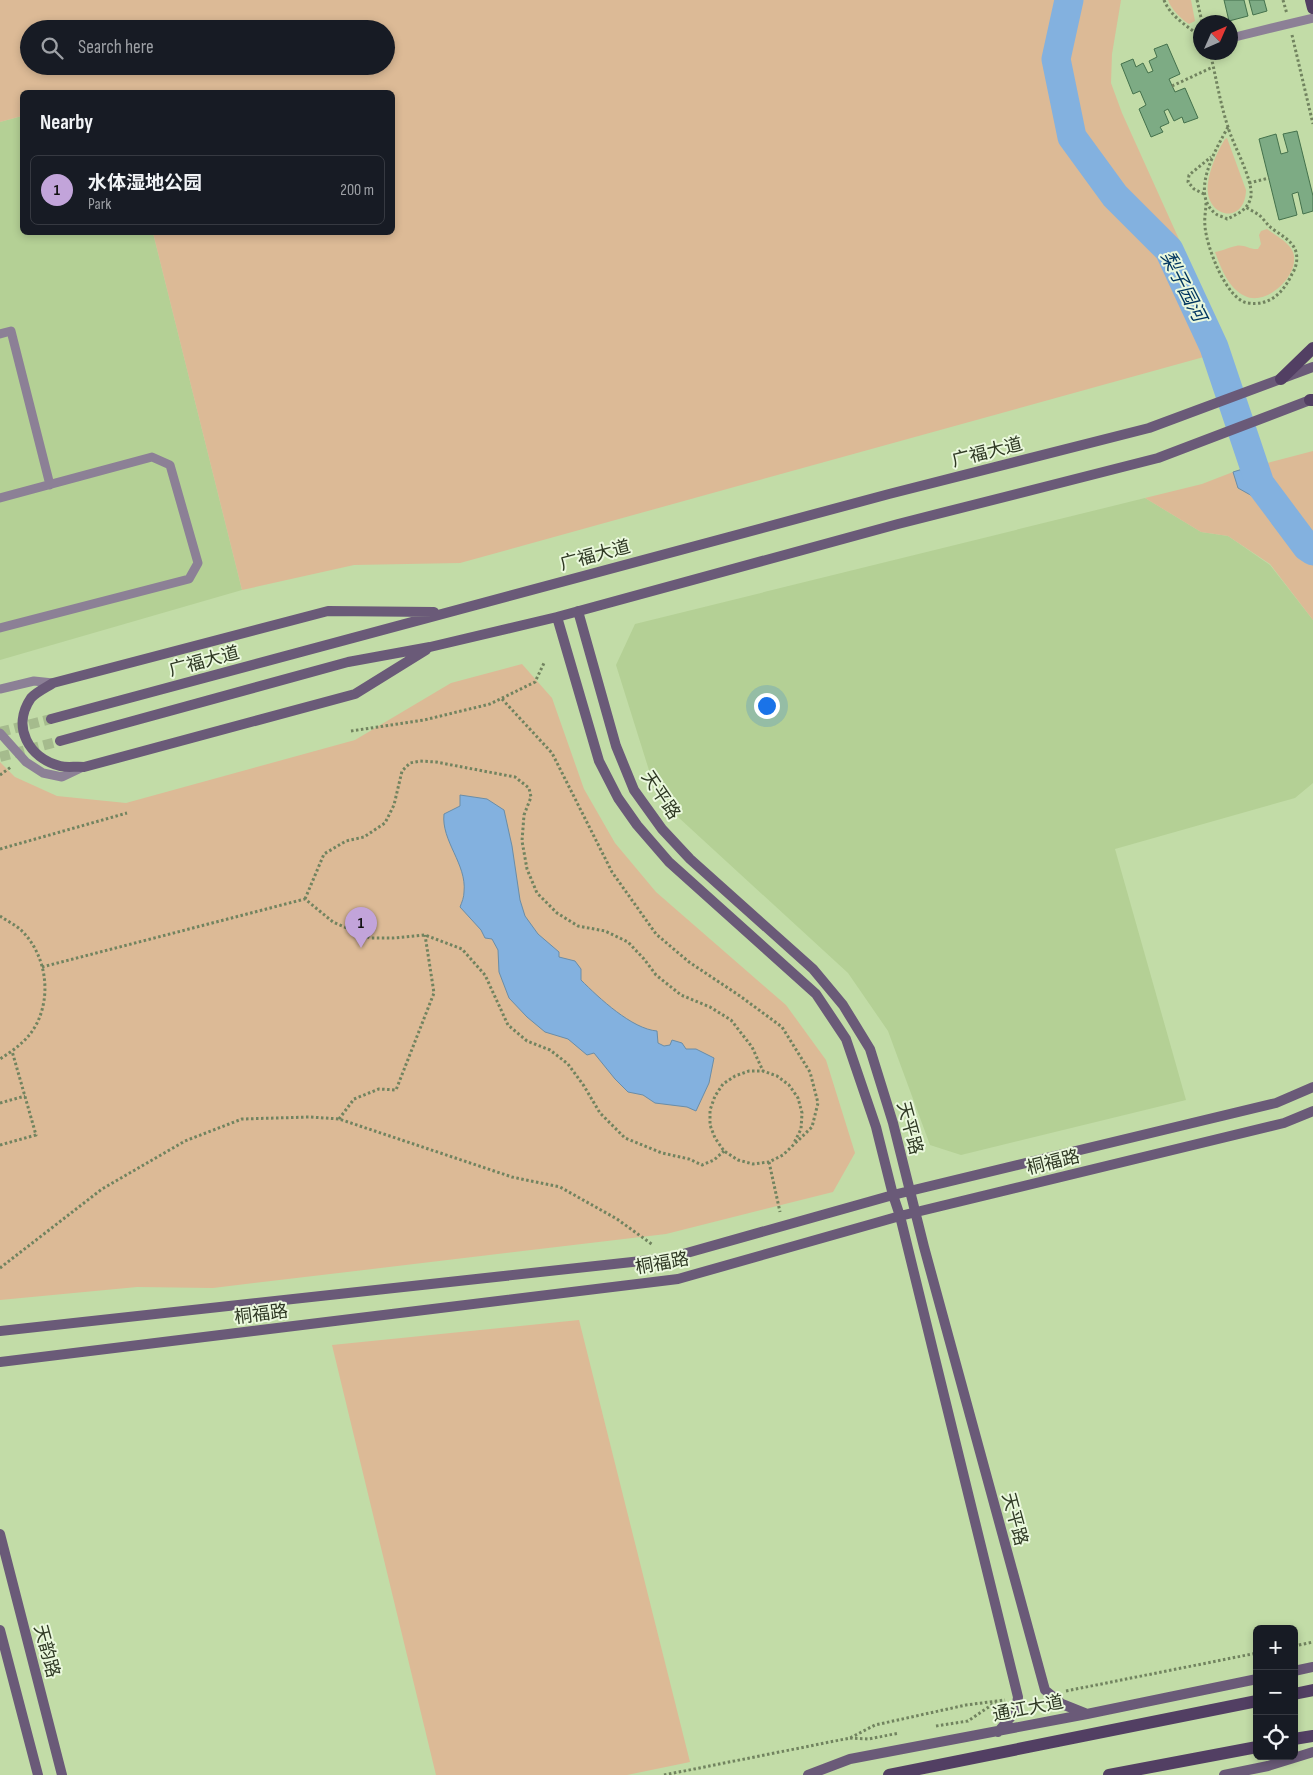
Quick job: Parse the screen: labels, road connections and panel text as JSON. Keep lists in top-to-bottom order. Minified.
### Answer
{"streets":{"street":["广福大道","天平路","桐福路","天韵路","通江大道"]},"crossings":[["天平路","桐福路"]],"water":["梨子园河"],"north":"top right","page":{"search":"Search here","heading":"Nearby","list":[{"mark":"1","name":"水体湿地公园","note":"Park","value":"200 m"}],"pins":"1","map_buttons":["+","−"]}}
